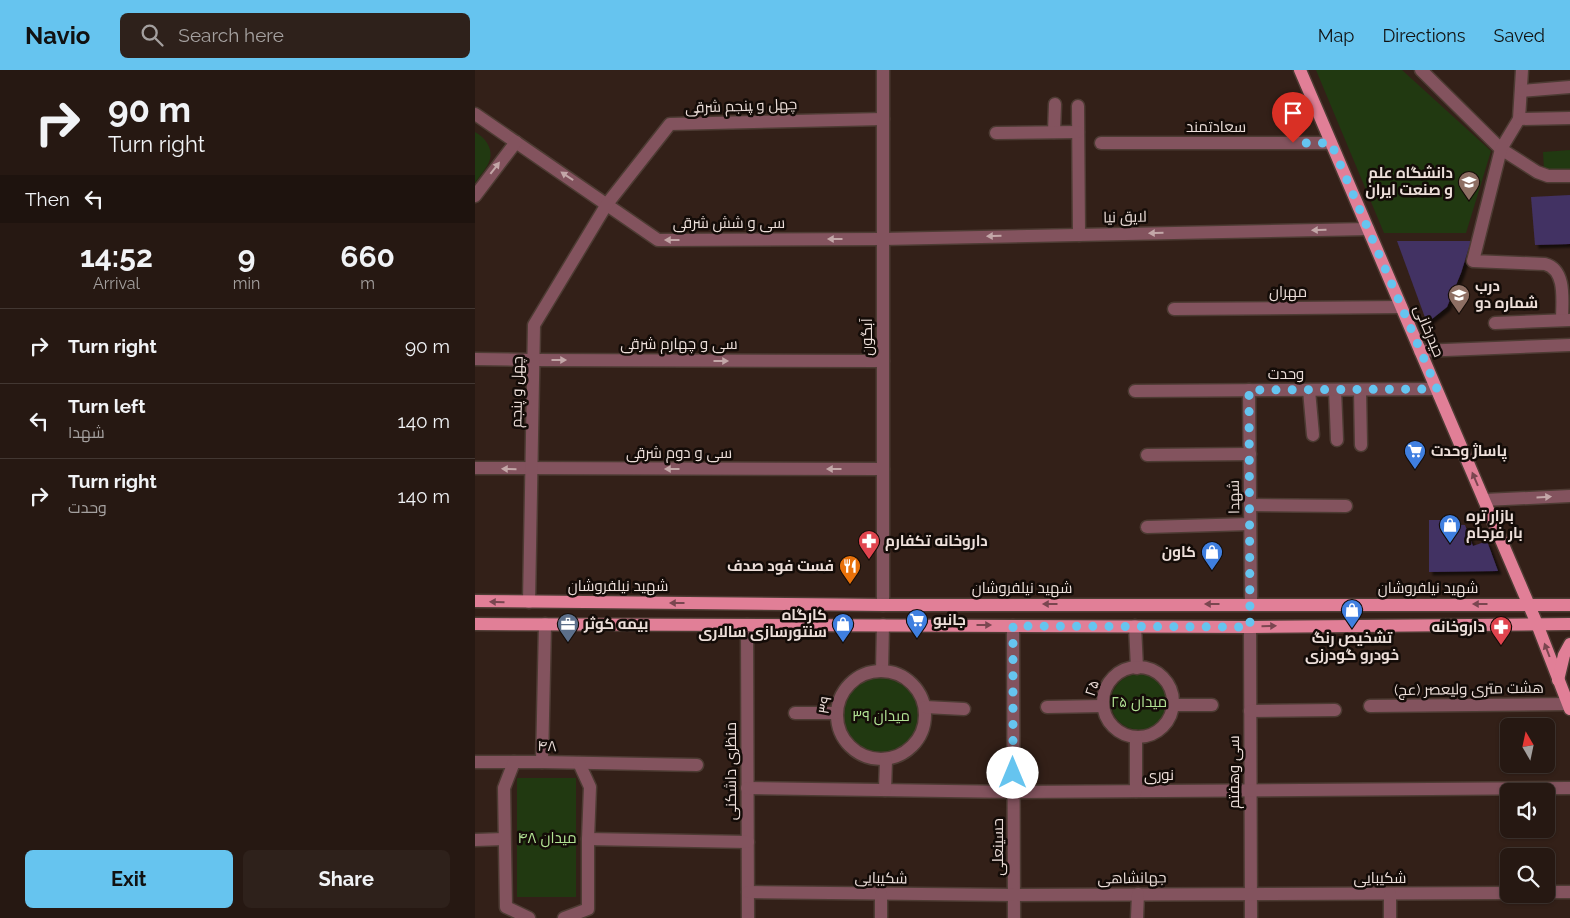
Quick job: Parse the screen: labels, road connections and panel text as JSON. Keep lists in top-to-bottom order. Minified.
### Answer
{"streets":{"main road":["حیدرخانی","شهید نیلفروشان"],"street":["چهل و ‍پنجم شرقی","سعادتمند","لایق نیا","سی و شش شرقی","مهران","آبگون","سی و چهارم شرقی","وحدت","چهل و پنجم","سی و دوم شرقی","شهدا","۲۵","هشت متری ولیعصر (عج)","۳۹","۴۸","منظری داشکنی","سی وهفتم","نوری","حسینعلی","شکیبایی","جهانشاهی"]},"crossings":[["چهل و ‍پنجم شرقی","سی و شش شرقی"],["چهل و ‍پنجم شرقی","آبگون"],["چهل و ‍پنجم شرقی","چهل و پنجم"],["سعادتمند","حیدرخانی"],["لایق نیا","سی و شش شرقی"],["لایق نیا","حیدرخانی"],["لایق نیا","آبگون"],["سی و شش شرقی","آبگون"],["سی و شش شرقی","چهل و پنجم"],["مهران","حیدرخانی"],["حیدرخانی","وحدت"],["حیدرخانی","شهید نیلفروشان"],["آبگون","سی و چهارم شرقی"],["آبگون","سی و دوم شرقی"],["آبگون","شهید نیلفروشان"],["سی و چهارم شرقی","چهل و پنجم"],["وحدت","شهدا"],["چهل و پنجم","سی و دوم شرقی"],["چهل و پنجم","شهید نیلفروشان"],["شهدا","شهید نیلفروشان"],["منظری داشکنی","نوری"],["منظری داشکنی","شکیبایی"],["سی وهفتم","نوری"],["سی وهفتم","شکیبایی"],["سی وهفتم","جهانشاهی"],["نوری","حسینعلی"],["حسینعلی","شکیبایی"],["حسینعلی","جهانشاهی"],["شکیبایی","جهانشاهی"]],"one_way":["لایق نیا","سی و شش شرقی","سی و چهارم شرقی","سی و دوم شرقی"],"parks":["میدان ۲۵","میدان ۳۹","میدان ۴۸"],"places":{"school or university":["دانشگاه علم و صنعت ایران","درب شماره دو"],"supermarket":["پاساژ وحدت","جانبو"],"shop":["بازار تره بار فرجام","کاون","تشخیص رنگ خودرو گودرزی","کارگاه سنتورسازی سالاری"],"pharmacy":["داروخانه تکفارم","داروخانه"],"restaurant":["فست فود صدف"],"office":["بیمه کوثر"]},"north":"top","page":{"header":"Navio","search":"Search here","nav":["Map","Directions","Saved"],"turn":["90 m","Turn right"],"then":"Then","eta":["14:52","Arrival","9","min","660","m"],"list":[{"name":"Turn right","value":"90 m"},{"name":"Turn left","note":"شهدا","value":"140 m"},{"name":"Turn right","note":"وحدت","value":"140 m"}],"buttons":["Exit","Share"]}}
